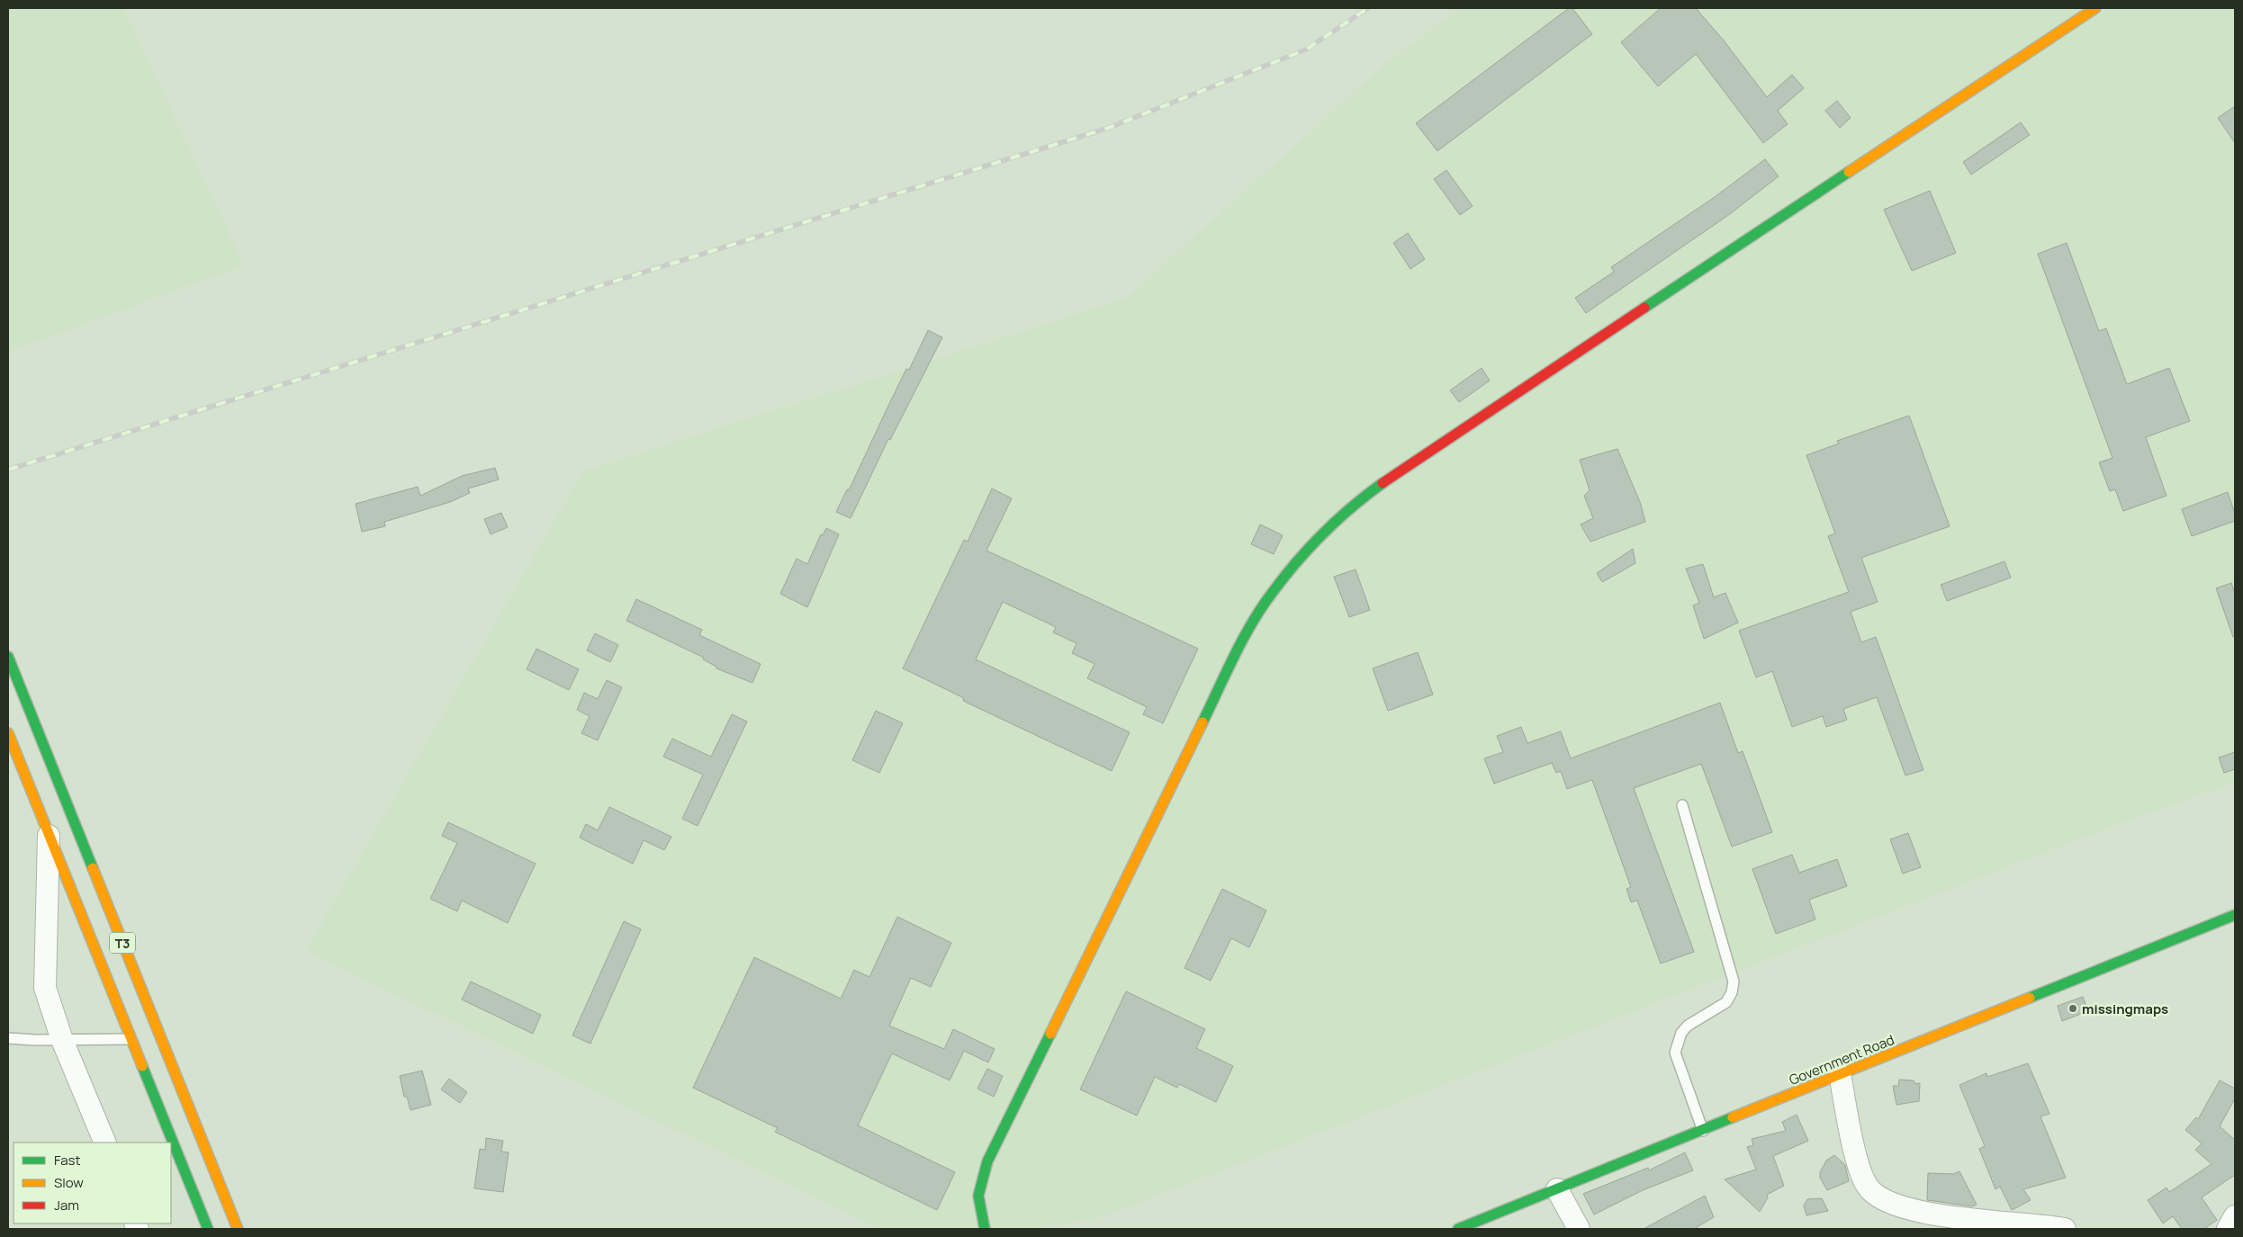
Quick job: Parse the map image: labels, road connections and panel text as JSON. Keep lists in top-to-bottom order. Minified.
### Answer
{"streets":{"main road":["T3","Government Road"]},"places":["missingmaps"],"legend":["Fast","Slow","Jam"]}
